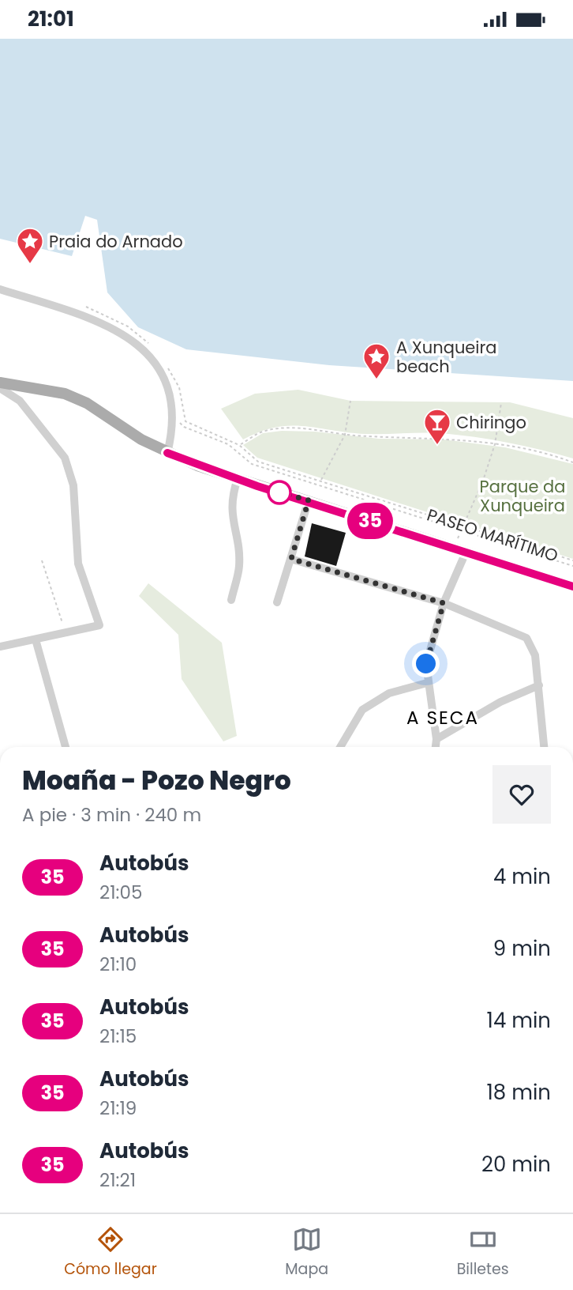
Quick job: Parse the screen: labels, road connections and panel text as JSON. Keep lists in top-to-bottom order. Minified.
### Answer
{"streets":{"path":["PASEO MARÍTIMO"]},"districts":["A SECA"],"parks":["Parque da Xunqueira"],"places":{"place":["Praia do Arnado","A Xunqueira beach"],"bar":["Chiringo"]},"lines":["bus line 35"],"page":{"status":"21:01","on_map":"35","heading":["Moaña - Pozo Negro","A pie · 3 min · 240 m"],"list":[{"mark":"35","name":"Autobús","note":"21:05","value":"4 min"},{"mark":"35","name":"Autobús","note":"21:10","value":"9 min"},{"mark":"35","name":"Autobús","note":"21:15","value":"14 min"},{"mark":"35","name":"Autobús","note":"21:19","value":"18 min"},{"mark":"35","name":"Autobús","note":"21:21","value":"20 min"}],"tabs":["Cómo llegar","Mapa","Billetes"]}}
